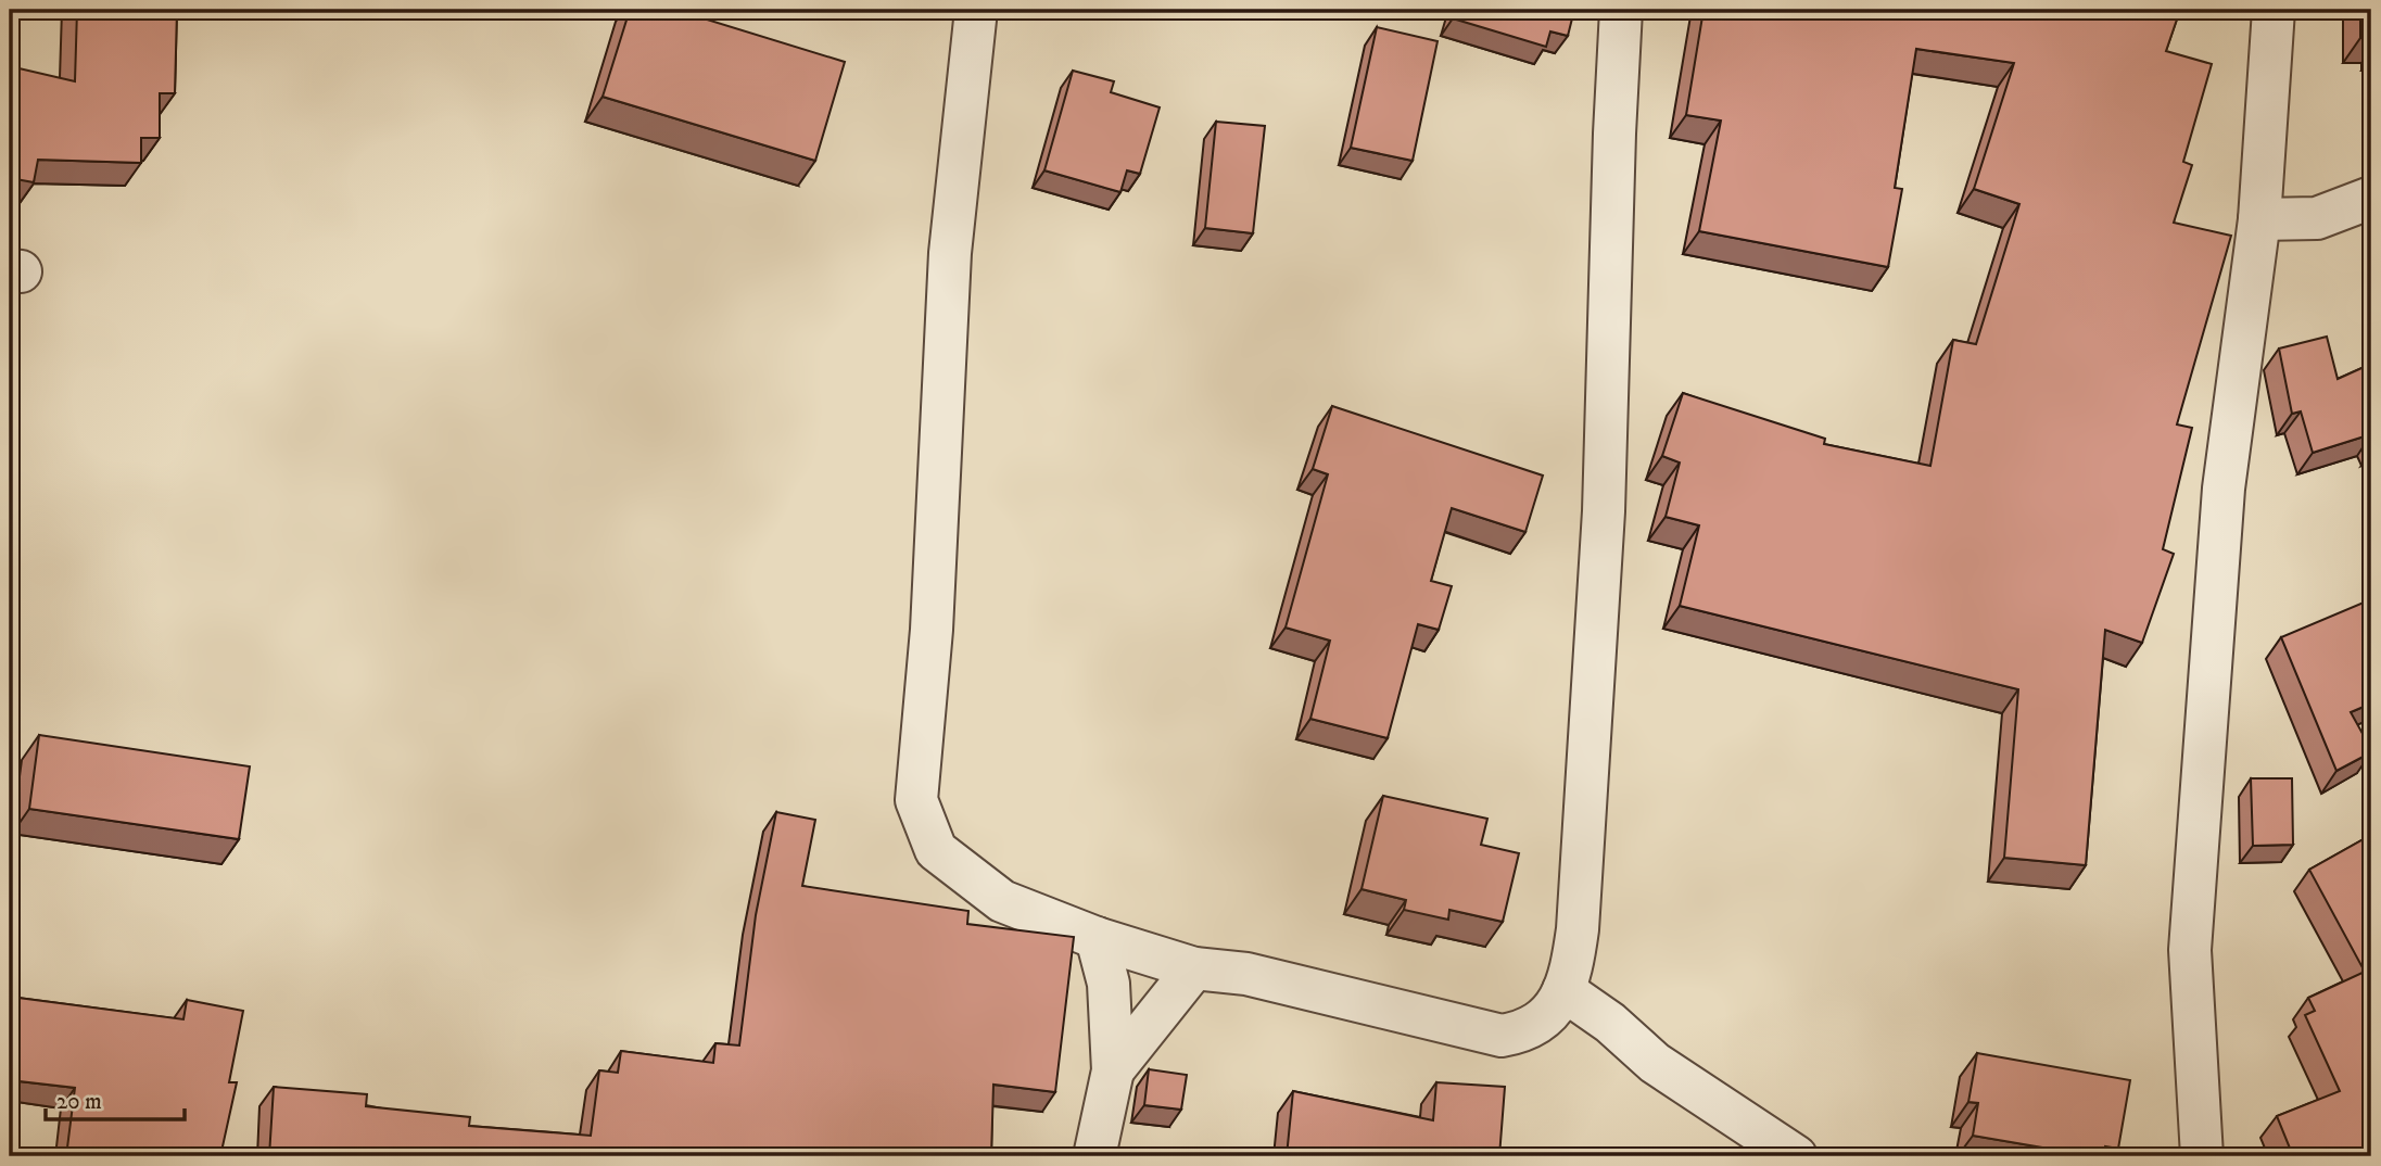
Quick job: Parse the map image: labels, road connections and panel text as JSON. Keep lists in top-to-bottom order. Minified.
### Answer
{"scale_bar":"20 m"}
